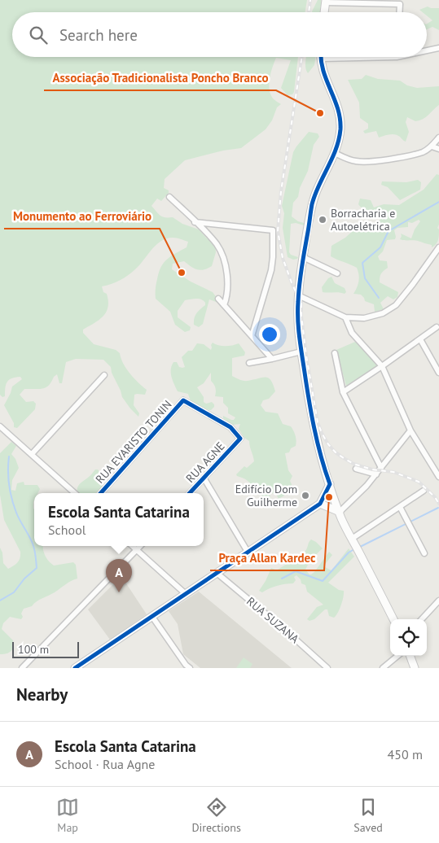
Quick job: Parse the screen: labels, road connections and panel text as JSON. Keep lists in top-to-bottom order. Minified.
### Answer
{"streets":{"street":["RUA EVARISTO TONIN","RUA AGNE","RUA SUZANA"]},"crossings":[["RUA EVARISTO TONIN","RUA AGNE"]],"places":["Associação Tradicionalista Poncho Branco","Borracharia e Autoelétrica","Monumento ao Ferroviário","Edifício Dom Guilherme","Praça Allan Kardec"],"scale_bar":"100 m","page":{"search":"Search here","popup":["Escola Santa Catarina","School"],"pins":"A","scale":"100 m","heading":"Nearby","list":[{"mark":"A","name":"Escola Santa Catarina","note":"School · Rua Agne","value":"450 m"}],"nav":["Map","Directions","Saved"]}}
